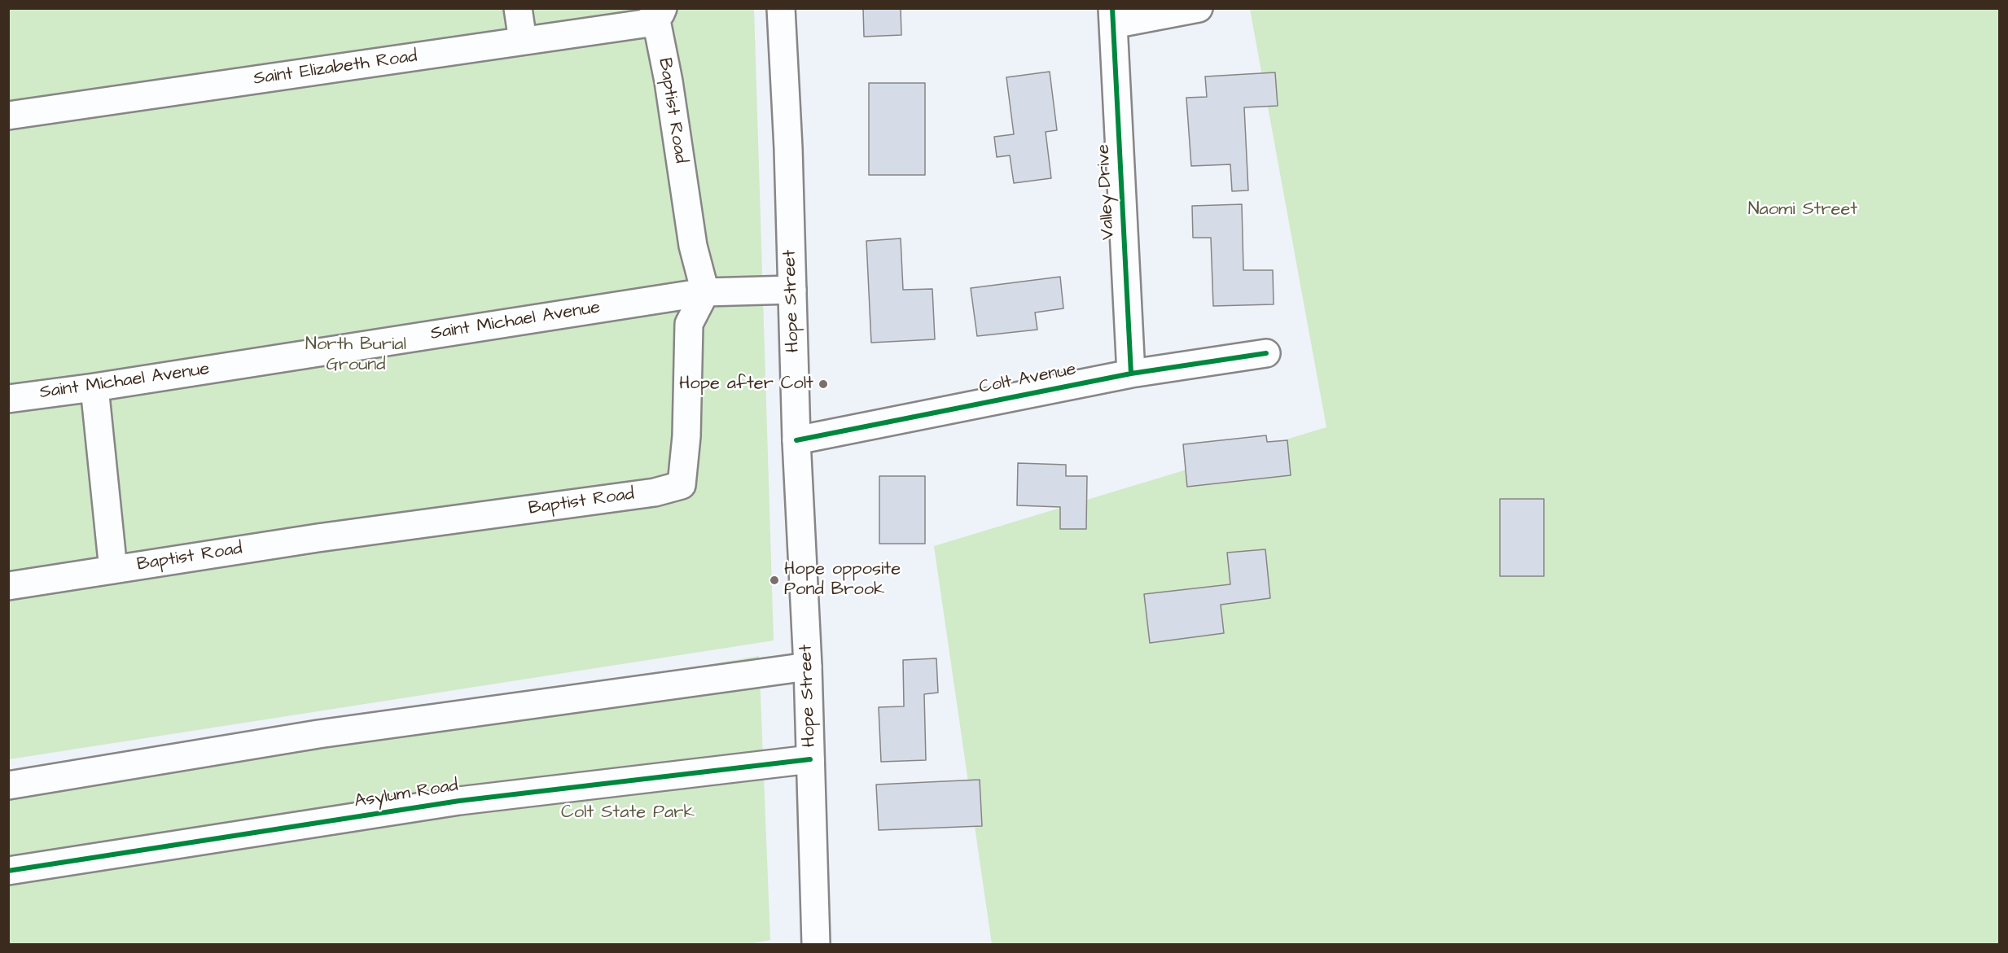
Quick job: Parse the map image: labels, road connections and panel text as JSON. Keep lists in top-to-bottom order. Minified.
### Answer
{"streets":{"street":["Saint Elizabeth Road","Baptist Road","Valley Drive","Hope Street","Saint Michael Avenue","Colt Avenue","Asylum Road"]},"crossings":[["Saint Elizabeth Road","Baptist Road"],["Baptist Road","Saint Michael Avenue"],["Valley Drive","Colt Avenue"],["Hope Street","Saint Michael Avenue"],["Hope Street","Colt Avenue"],["Hope Street","Asylum Road"]],"parks":["Naomi Street","North Burial Ground","Colt State Park"],"places":["Hope after Colt","Hope opposite Pond Brook"]}
